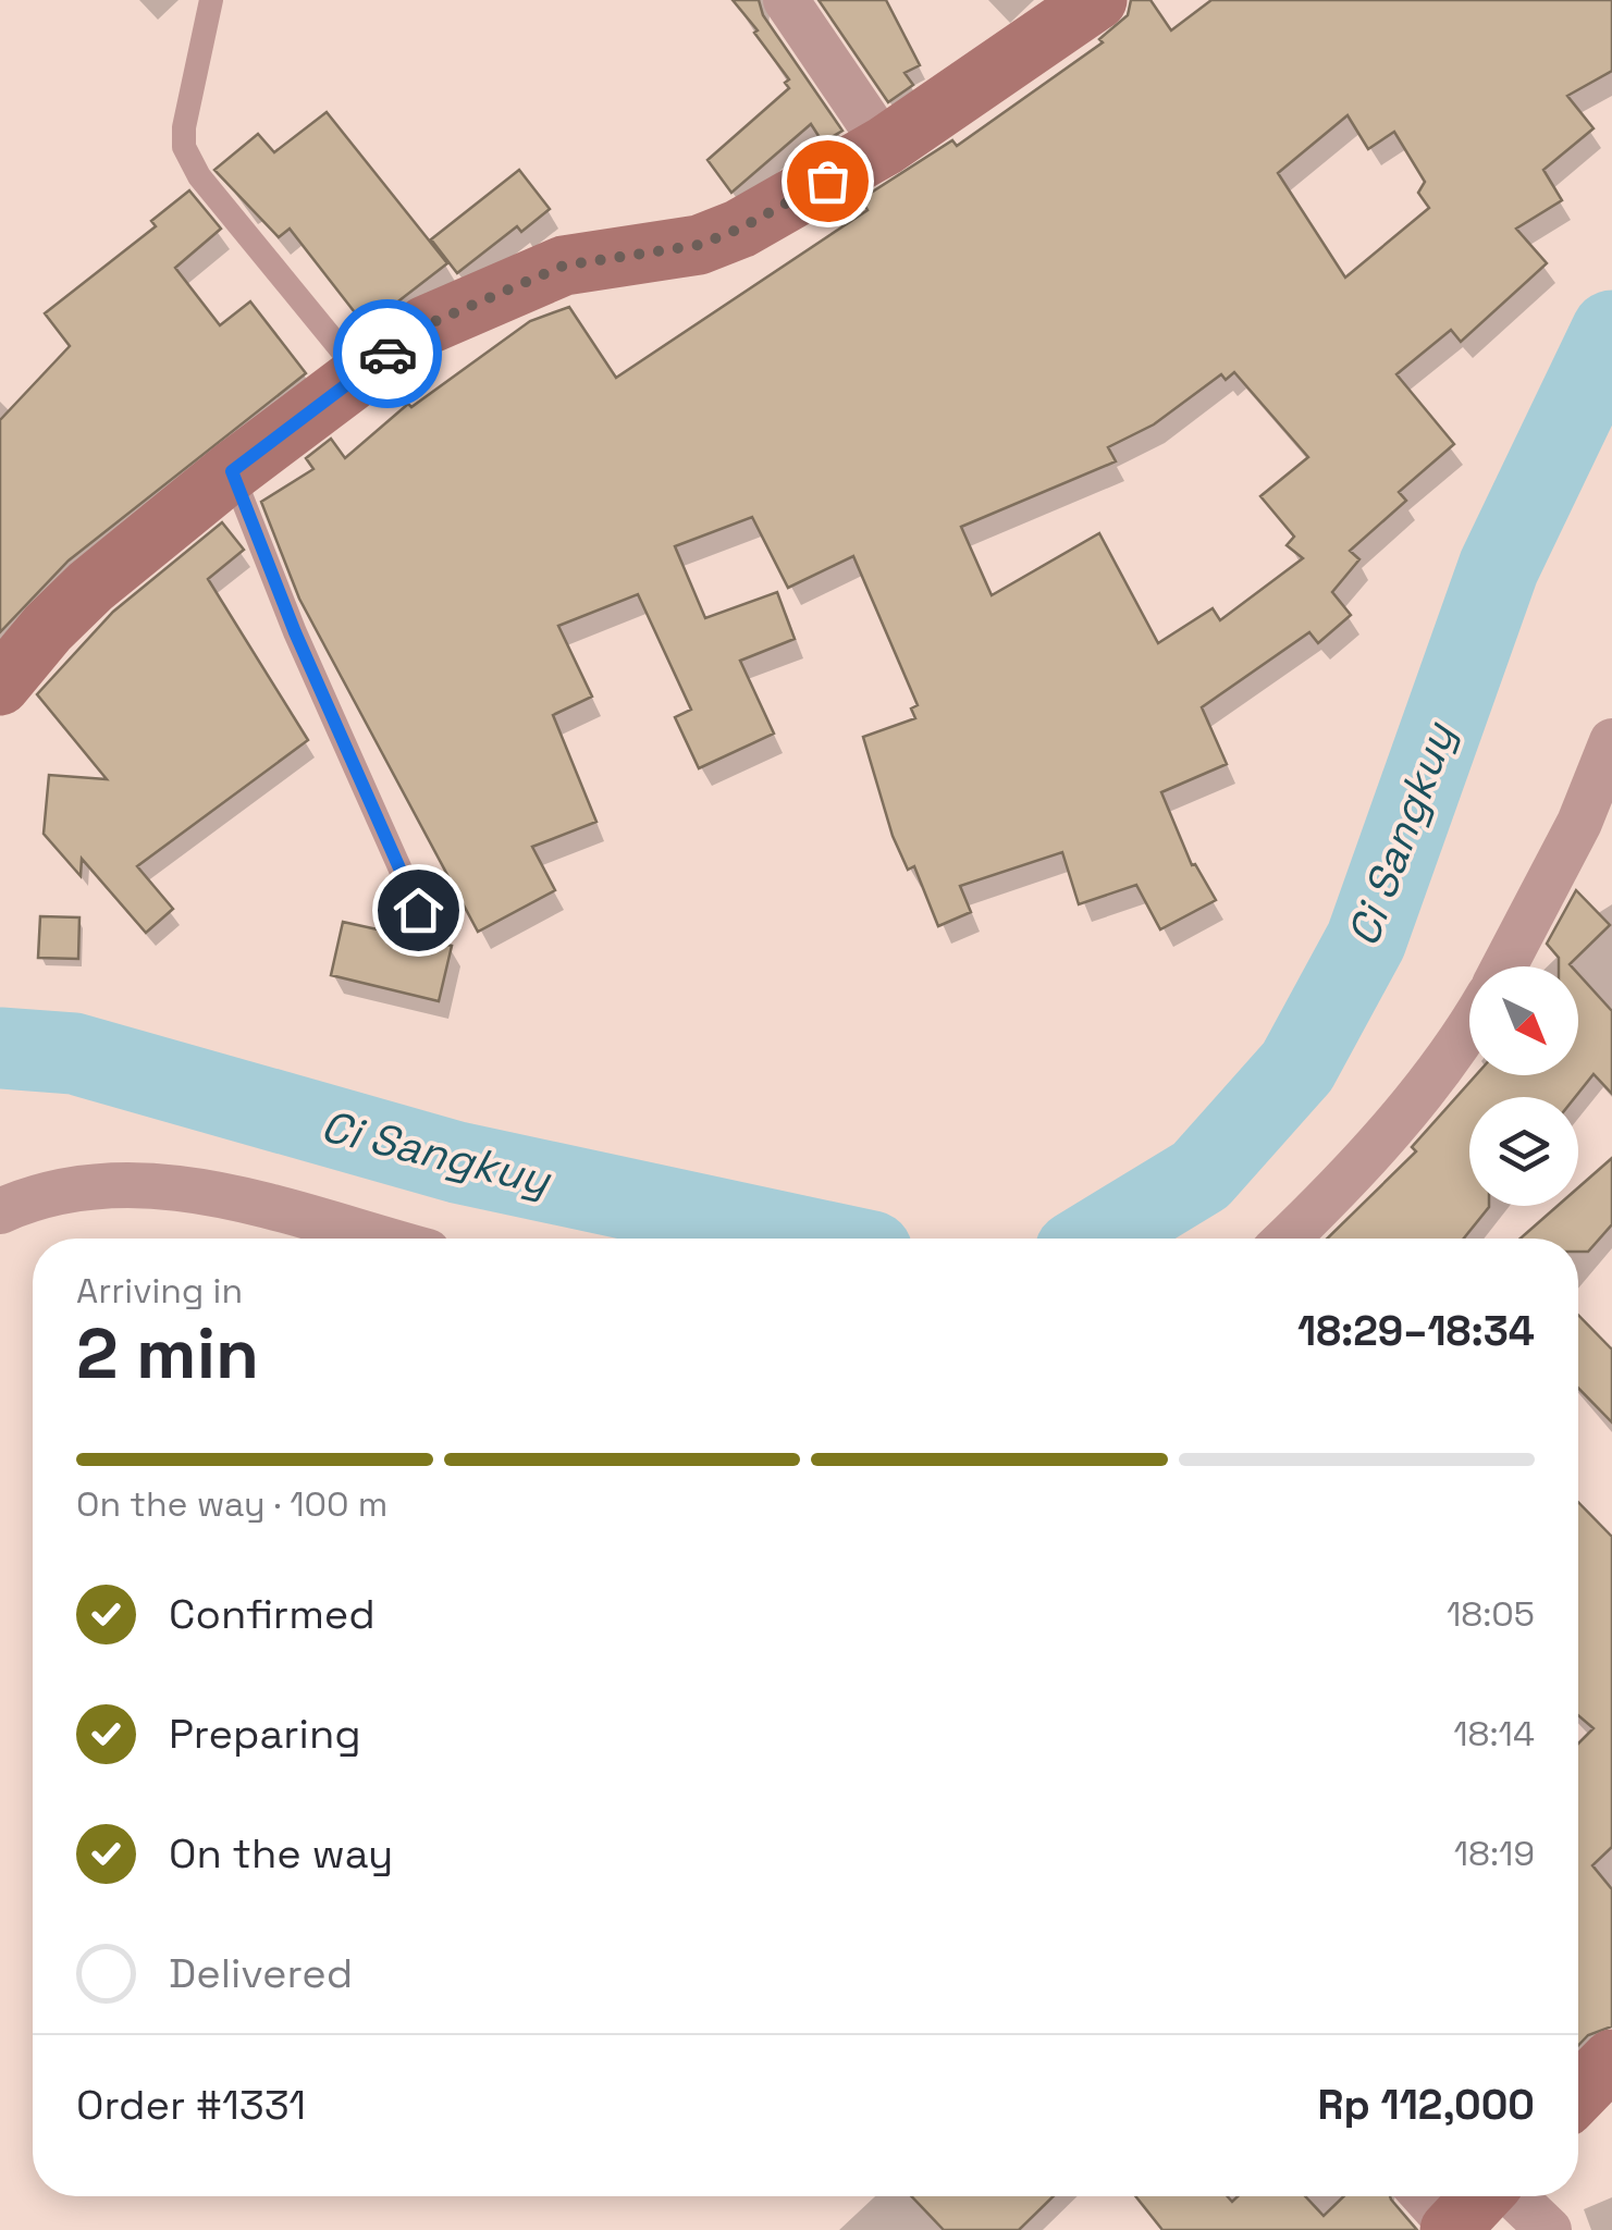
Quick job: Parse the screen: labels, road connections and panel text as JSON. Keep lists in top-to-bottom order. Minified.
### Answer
{"water":["Ci Sangkuy"],"north":"bottom right","page":{"heading":["2 min","Arriving in","18:29–18:34"],"panel":["Order #1331","Rp 112,000"],"bar":"On the way · 100 m","list":[["Confirmed","18:05"],["Preparing","18:14"],["On the way","18:19"],"Delivered"]}}
